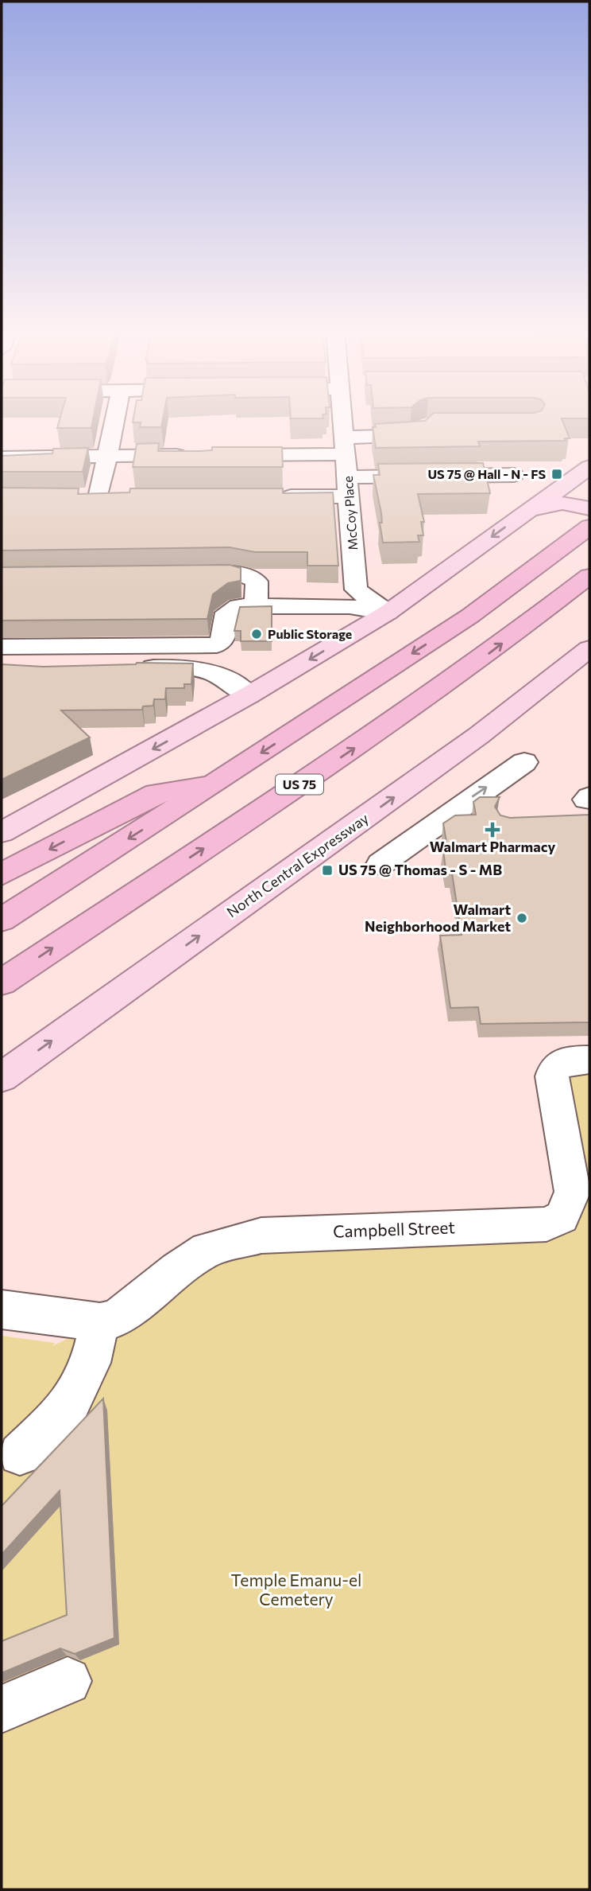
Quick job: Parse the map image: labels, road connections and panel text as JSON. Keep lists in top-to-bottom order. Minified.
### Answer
{"streets":{"highway":["US 75"],"main road":["North Central Expressway"],"street":["McCoy Place","Campbell Street"]},"parks":["Temple Emanu-el Cemetery"],"places":{"transit":["US 75 @ Hall - N - FS","US 75 @ Thomas - S - MB"],"other":["Public Storage","Walmart Neighborhood Market"],"health":["Walmart Pharmacy"]}}
